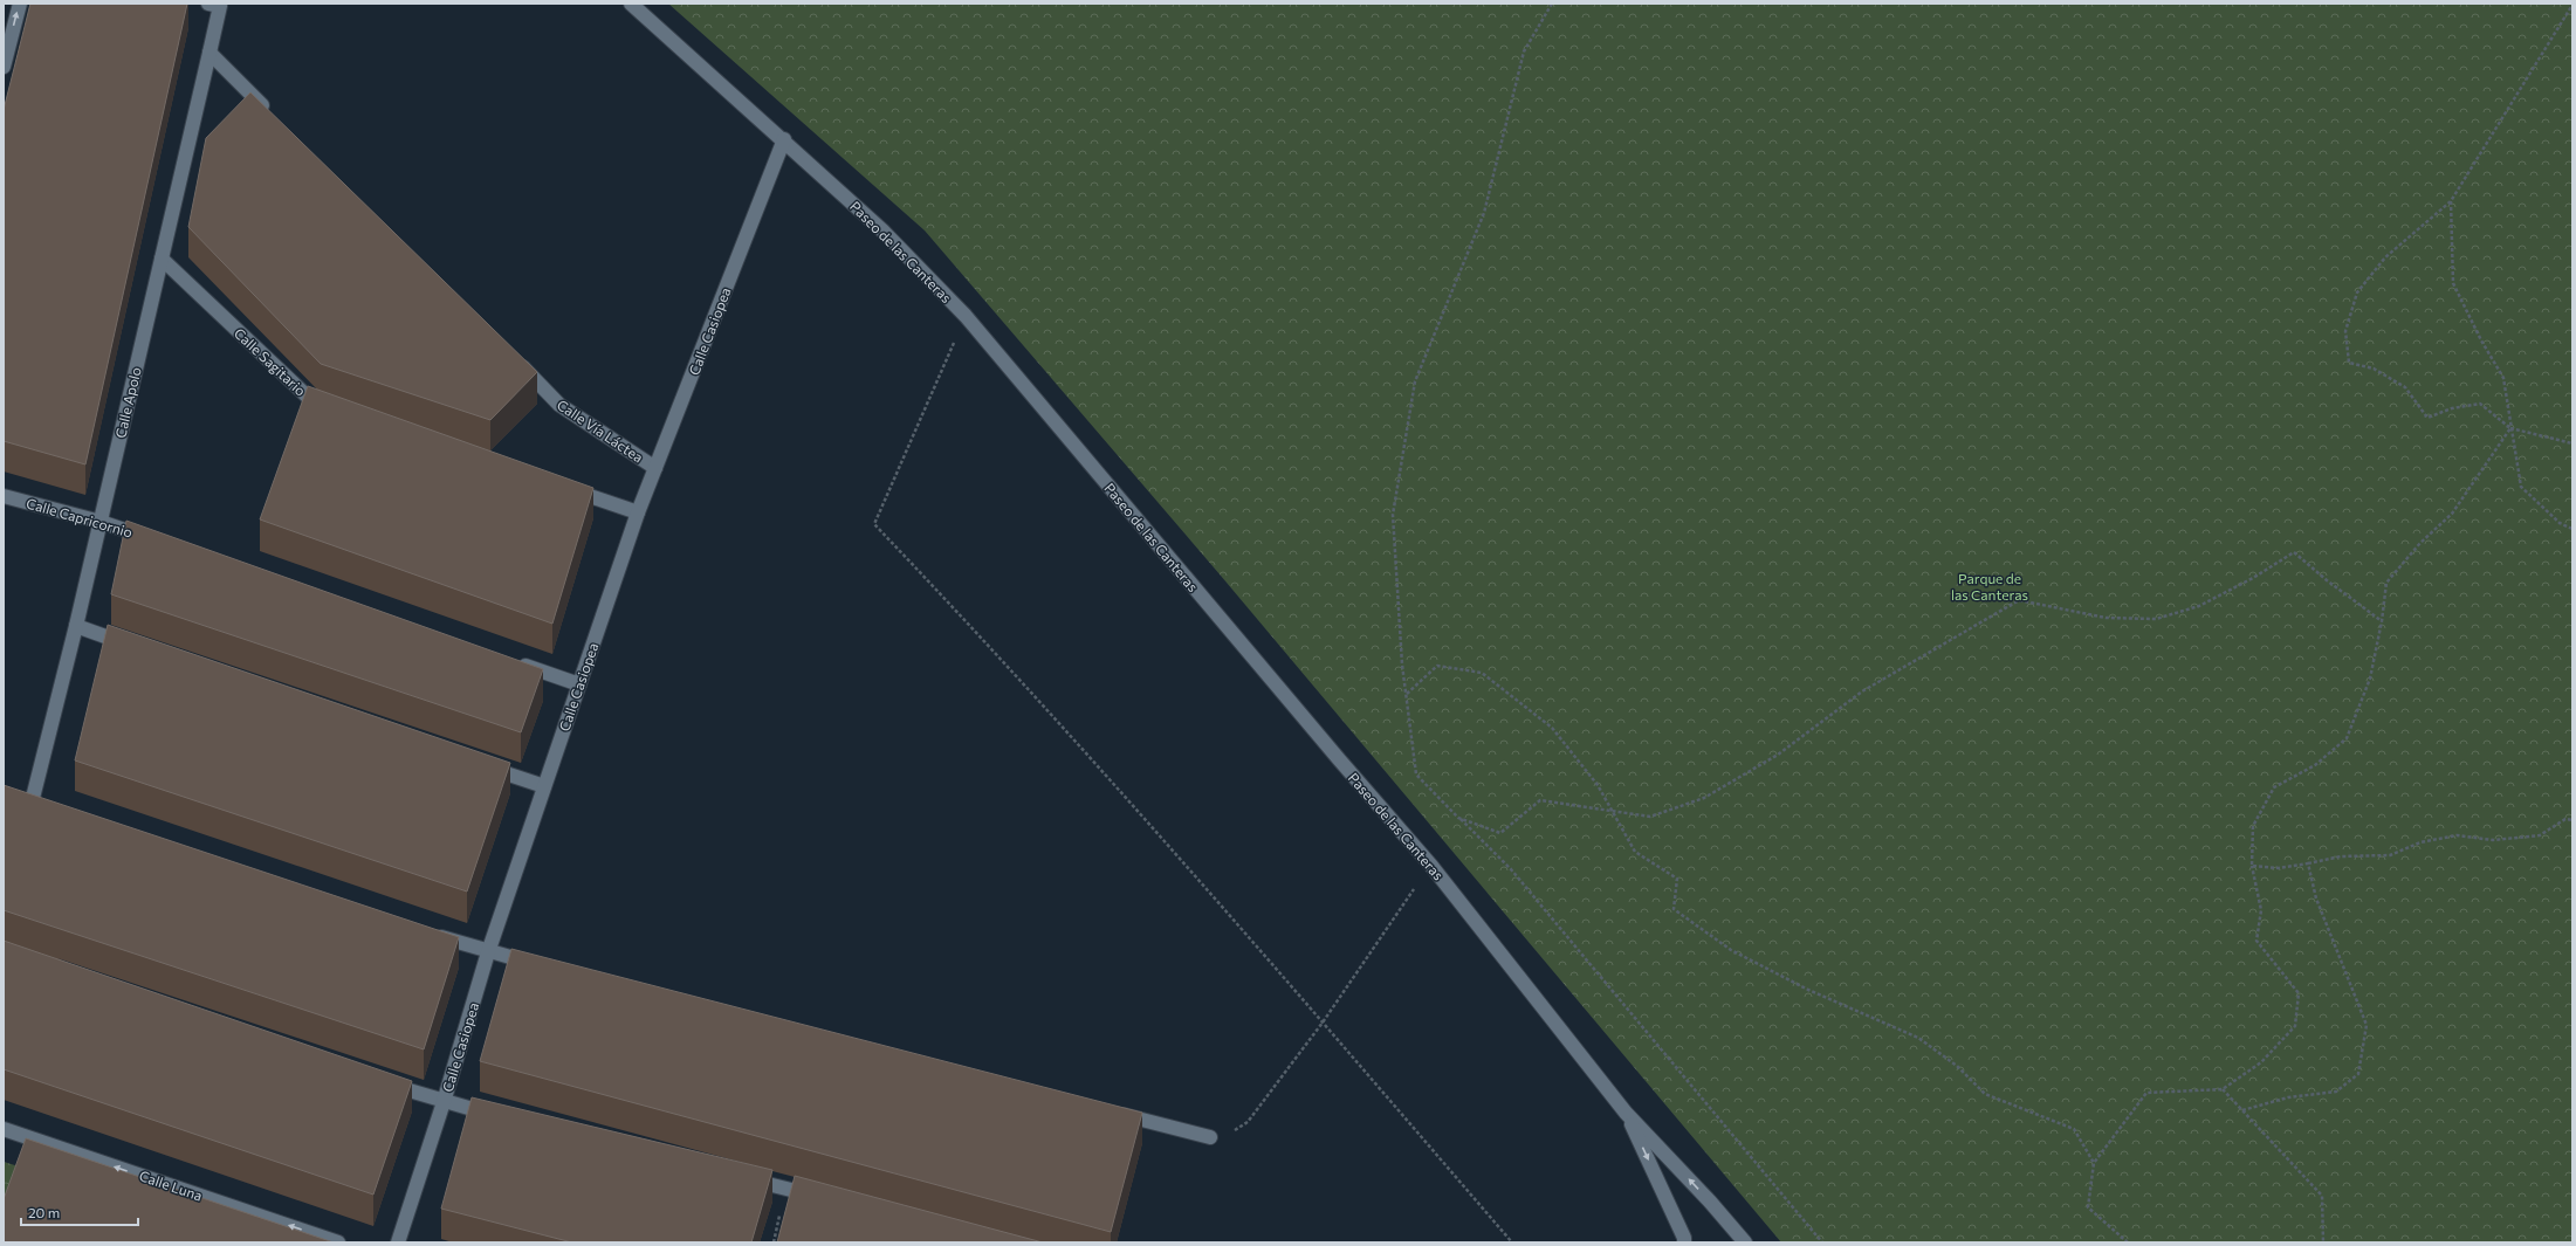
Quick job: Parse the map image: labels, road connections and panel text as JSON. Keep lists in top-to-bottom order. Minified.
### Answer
{"streets":{"street":["Paseo de las Canteras","Calle Casiopea","Calle Sagitario","Calle Apolo","Calle Vía Láctea","Calle Capricornio","Calle Luna"]},"crossings":[["Paseo de las Canteras","Calle Casiopea"],["Calle Casiopea","Calle Vía Láctea"],["Calle Sagitario","Calle Apolo"],["Calle Apolo","Calle Capricornio"]],"one_way":["Calle Luna"],"parks":["Parque de las Canteras"],"scale_bar":"20 m"}
